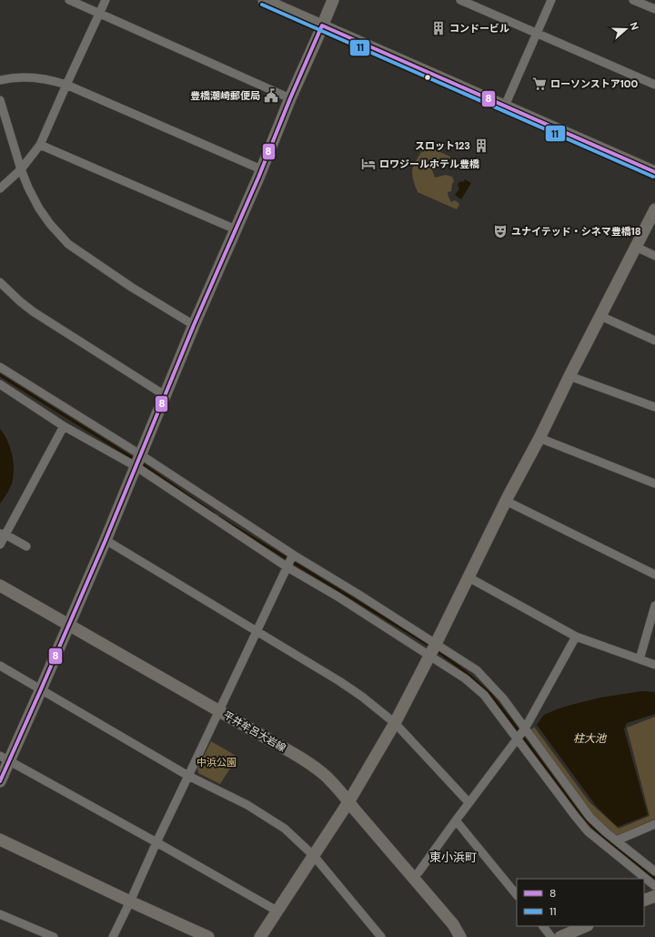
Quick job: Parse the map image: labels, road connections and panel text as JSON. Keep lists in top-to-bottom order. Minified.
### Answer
{"streets":{"street":["平井牟呂大岩線"]},"districts":["東小浜町"],"water":["柱大池"],"parks":["中浜公園"],"places":{"building":["コンドービル","スロット123"],"supermarket":["ローソンストア100"],"public building":["豊橋潮崎郵便局"],"hotel":["ロワジールホテル豊橋"],"theatre":["ユナイテッド・シネマ豊橋18"]},"lines":["transit line 11","transit line 8"],"legend":["8","11"],"north":"right"}
